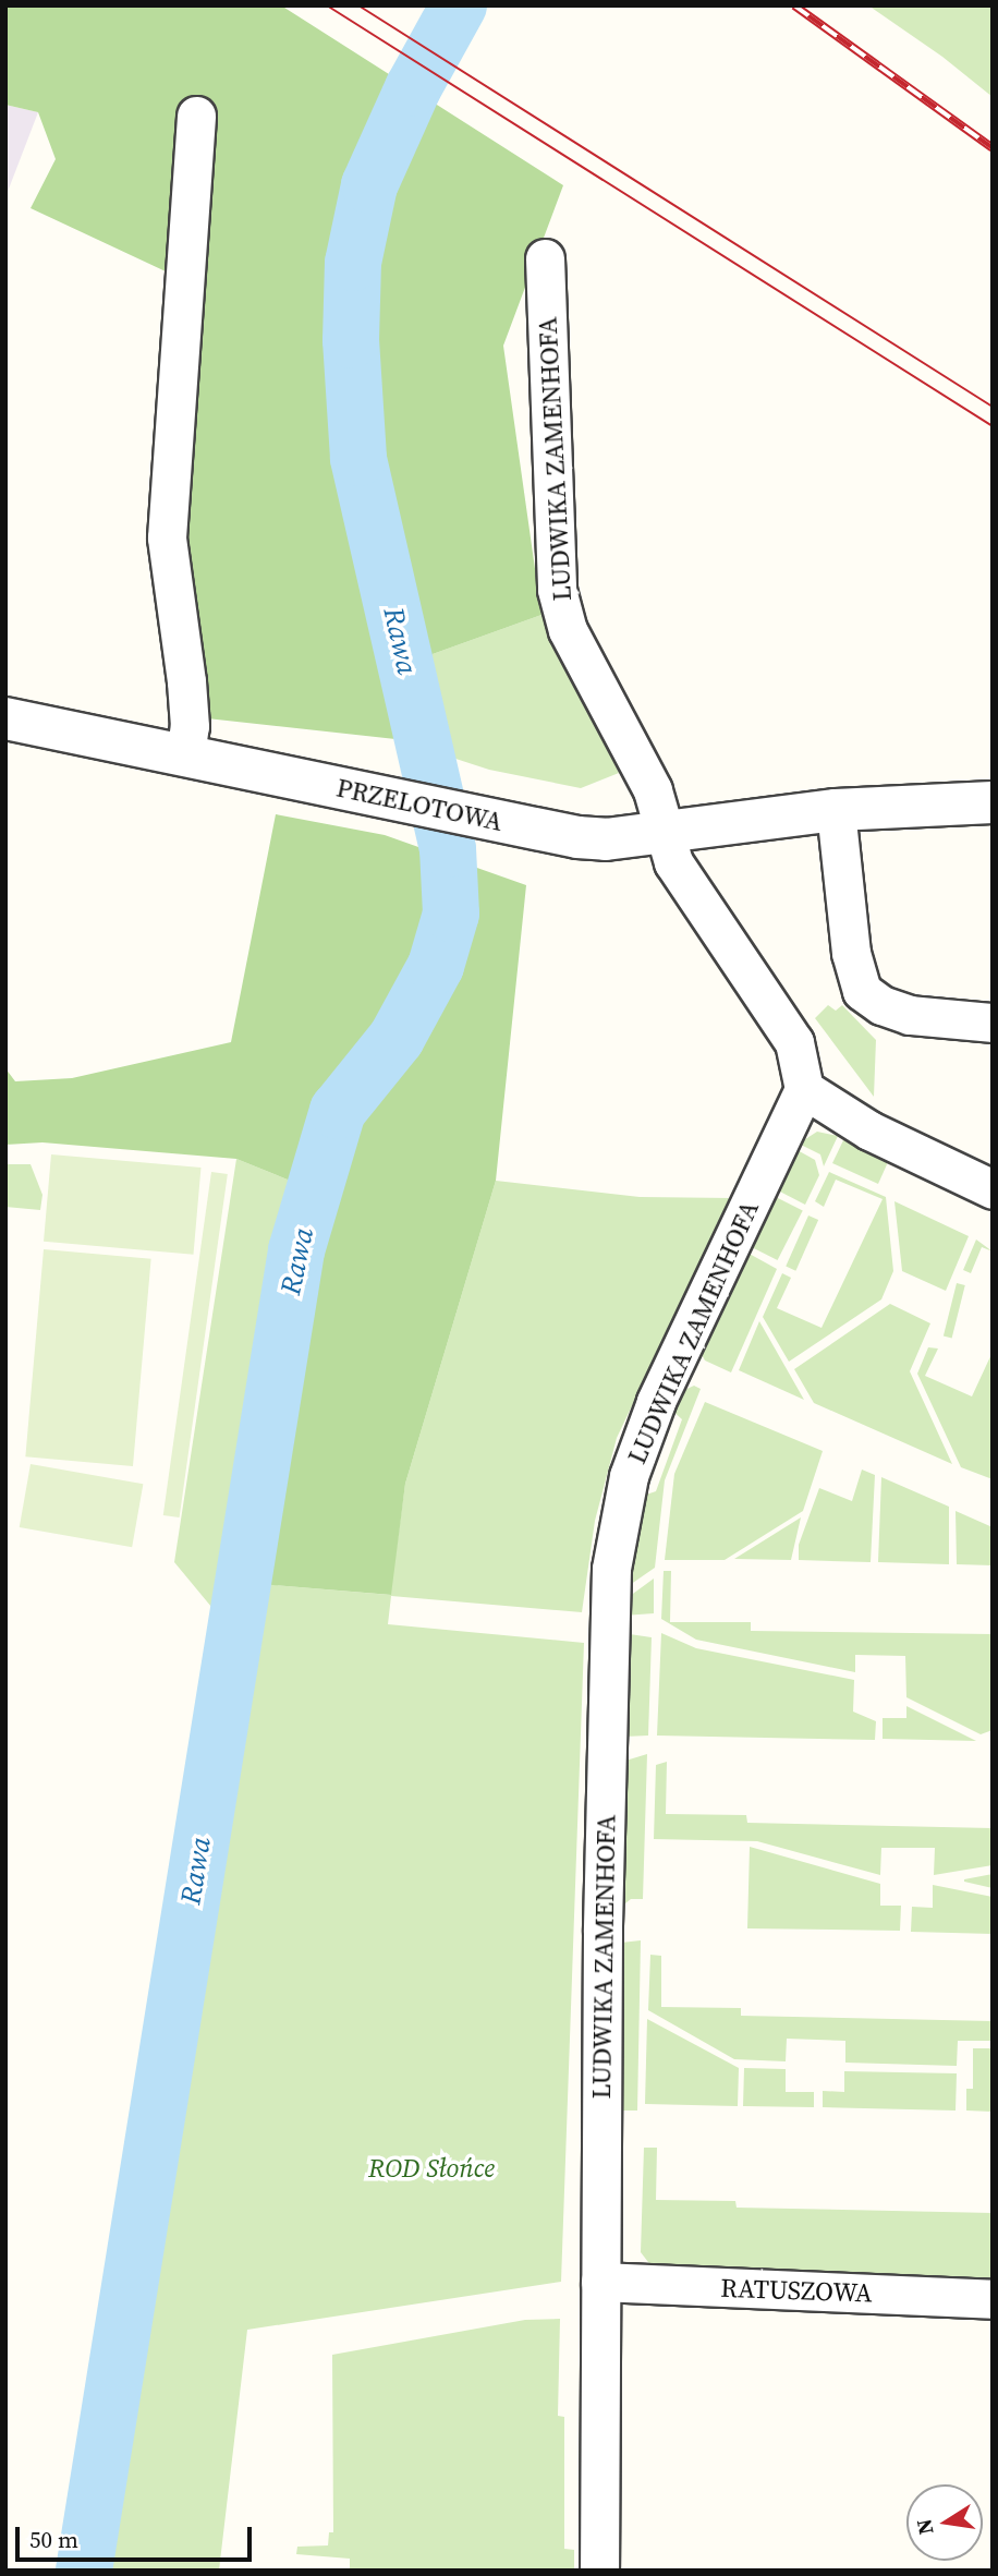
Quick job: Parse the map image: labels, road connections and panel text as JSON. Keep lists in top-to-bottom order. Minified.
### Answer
{"streets":{"street":["LUDWIKA ZAMENHOFA","PRZELOTOWA","RATUSZOWA"]},"crossings":[["LUDWIKA ZAMENHOFA","PRZELOTOWA"],["LUDWIKA ZAMENHOFA","RATUSZOWA"]],"water":["Rawa"],"parks":["ROD Słońce"],"scale_bar":"50 m","north":"left"}
